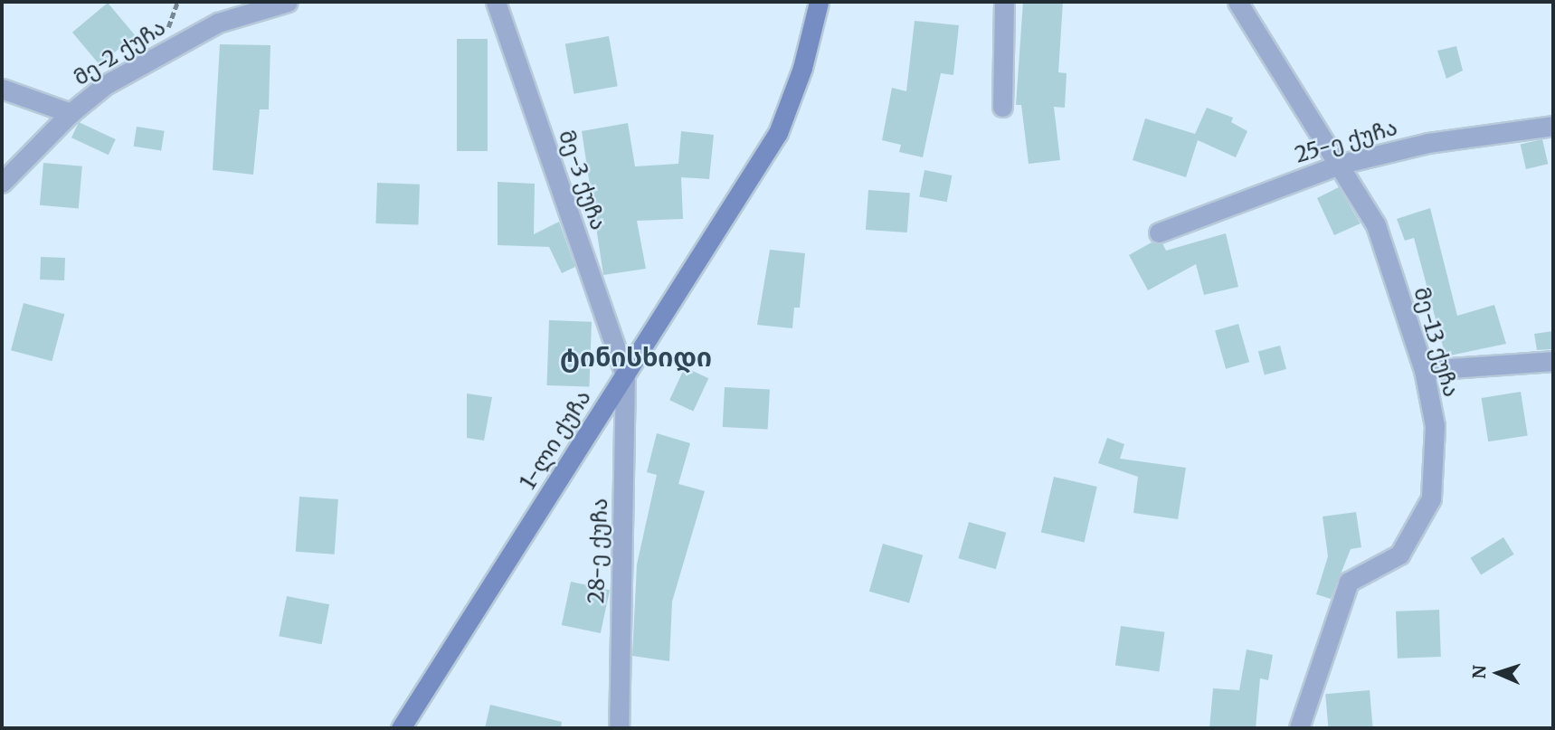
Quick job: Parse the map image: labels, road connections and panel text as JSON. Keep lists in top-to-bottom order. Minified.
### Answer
{"streets":{"main road":["1-ლი ქუჩა"],"street":["მე-2 ქუჩა","25-ე ქუჩა","მე-3 ქუჩა","მე-13 ქუჩა","28-ე ქუჩა"]},"crossings":[["25-ე ქუჩა","მე-13 ქუჩა"],["მე-3 ქუჩა","1-ლი ქუჩა"],["მე-3 ქუჩა","28-ე ქუჩა"],["1-ლი ქუჩა","28-ე ქუჩა"]],"districts":["ტინისხიდი"],"north":"left"}
